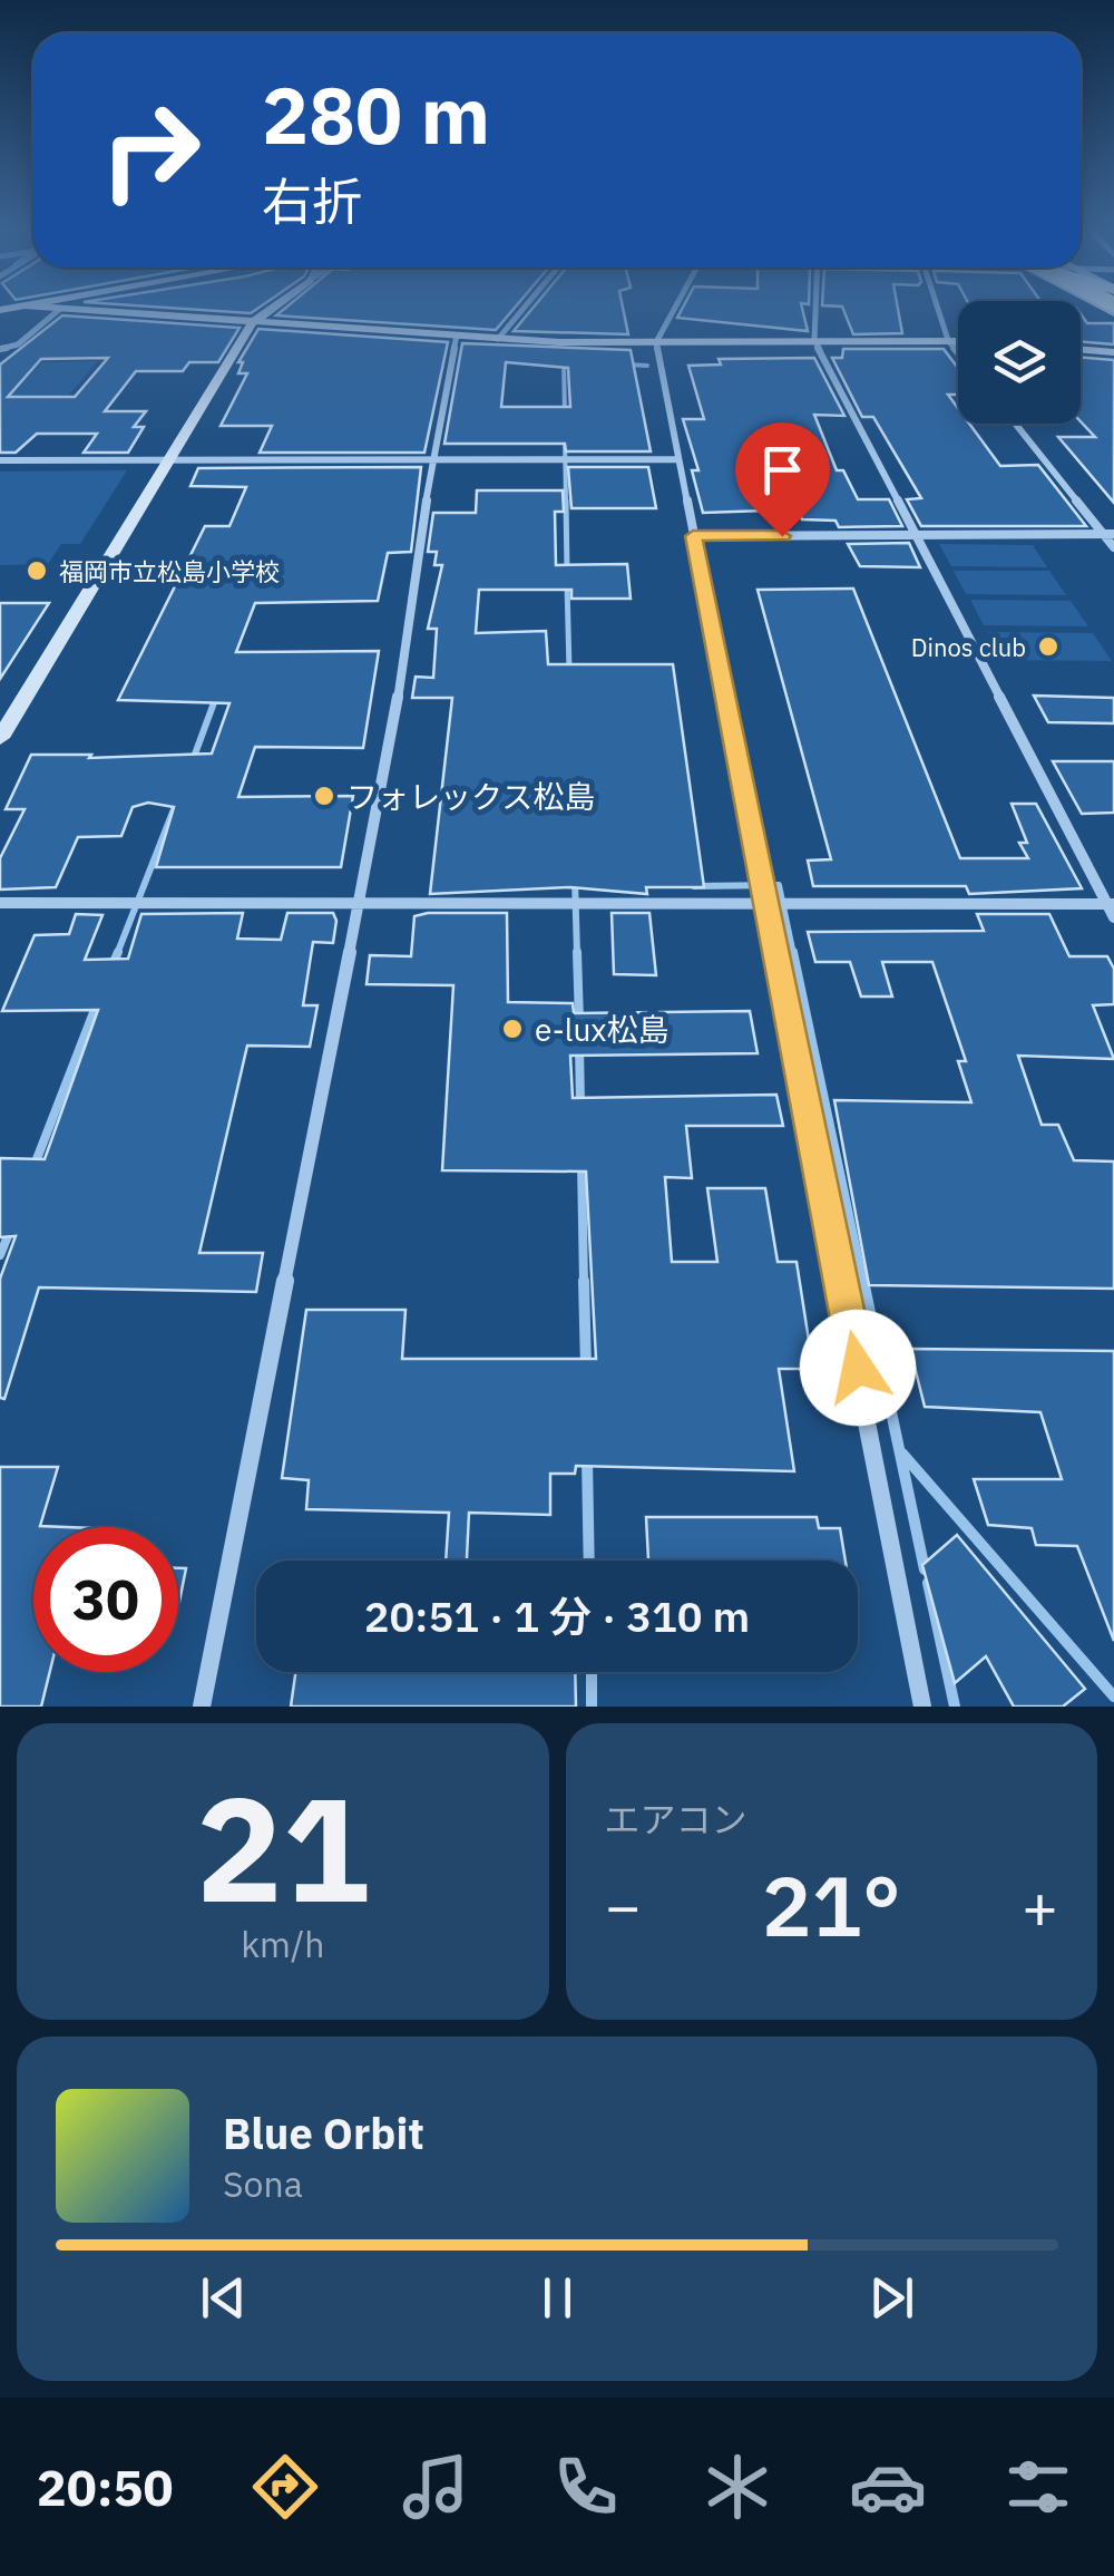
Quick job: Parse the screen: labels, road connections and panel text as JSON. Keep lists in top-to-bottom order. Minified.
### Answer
{"places":["福岡市立松島小学校","Dinos club","フォレックス松島","e-lux松島"],"page":{"turn":["280 m","右折"],"limit":"30","trip":"20:51 · 1 分 · 310 m","tile":[["21","km/h"],"エアコン"],"heat":["−","21°","+"],"song":["Blue Orbit","Sona"],"tabs":"20:50"}}
